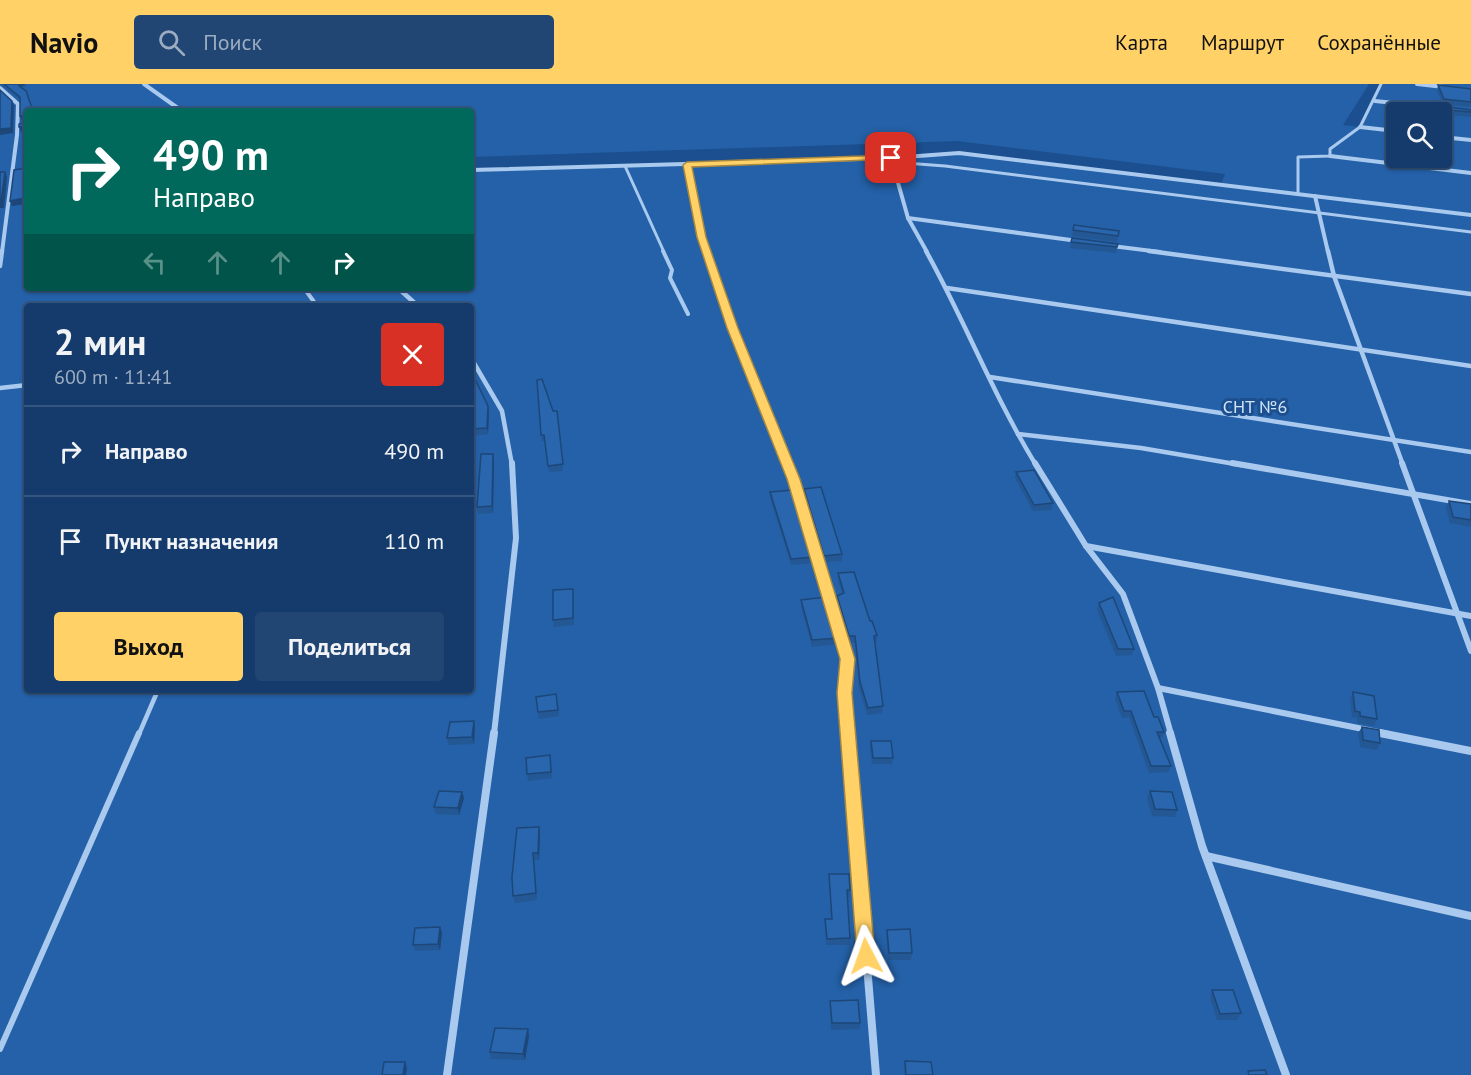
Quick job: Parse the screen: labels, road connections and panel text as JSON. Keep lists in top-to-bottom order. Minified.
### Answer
{"parks":["СНТ №6"],"page":{"header":"Navio","search":"Поиск","nav":["Карта","Маршрут","Сохранённые"],"turn":["490 m","Направо"],"heading":["2 мин","600 m · 11:41"],"list":[{"name":"Направо","value":"490 m"},{"name":"Пункт назначения","value":"110 m"}],"buttons":["Выход","Поделиться"]}}
